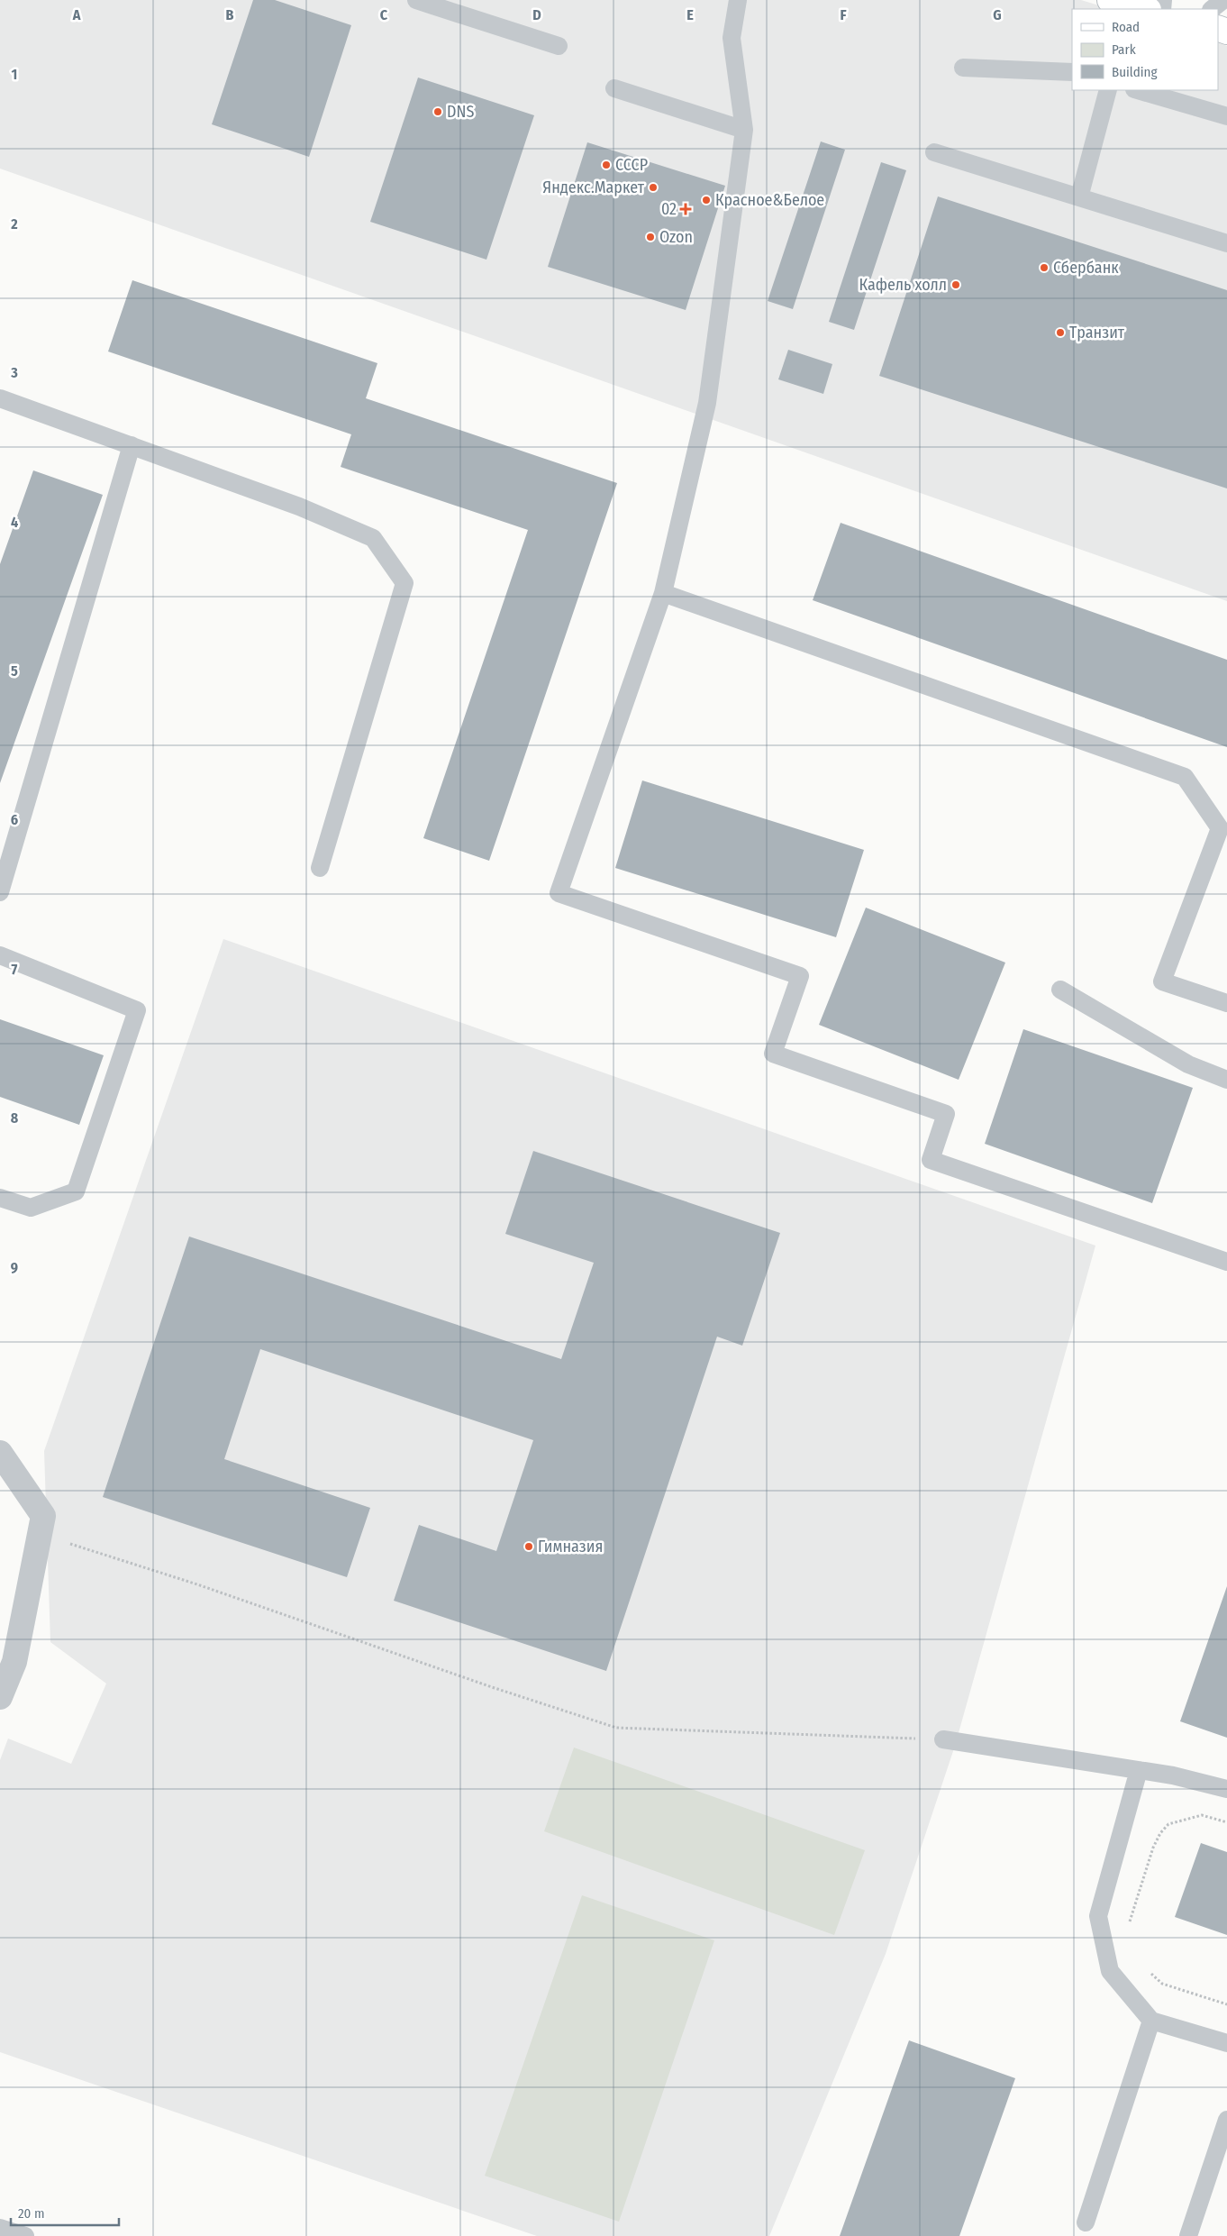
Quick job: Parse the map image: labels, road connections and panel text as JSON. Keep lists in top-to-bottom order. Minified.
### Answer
{"places":{"other":["DNS","СССР","Яндекс.Маркет","Красное&Белое","Ozon","Сбербанк","Кафель холл","Транзит","Гимназия"],"health":["02"]},"legend":["Road","Park","Building"],"scale_bar":"20 m","grid":{"columns":["A","B","C","D","E","F","G"],"rows":["1","2","3","4","5","6","7","8","9"]}}
